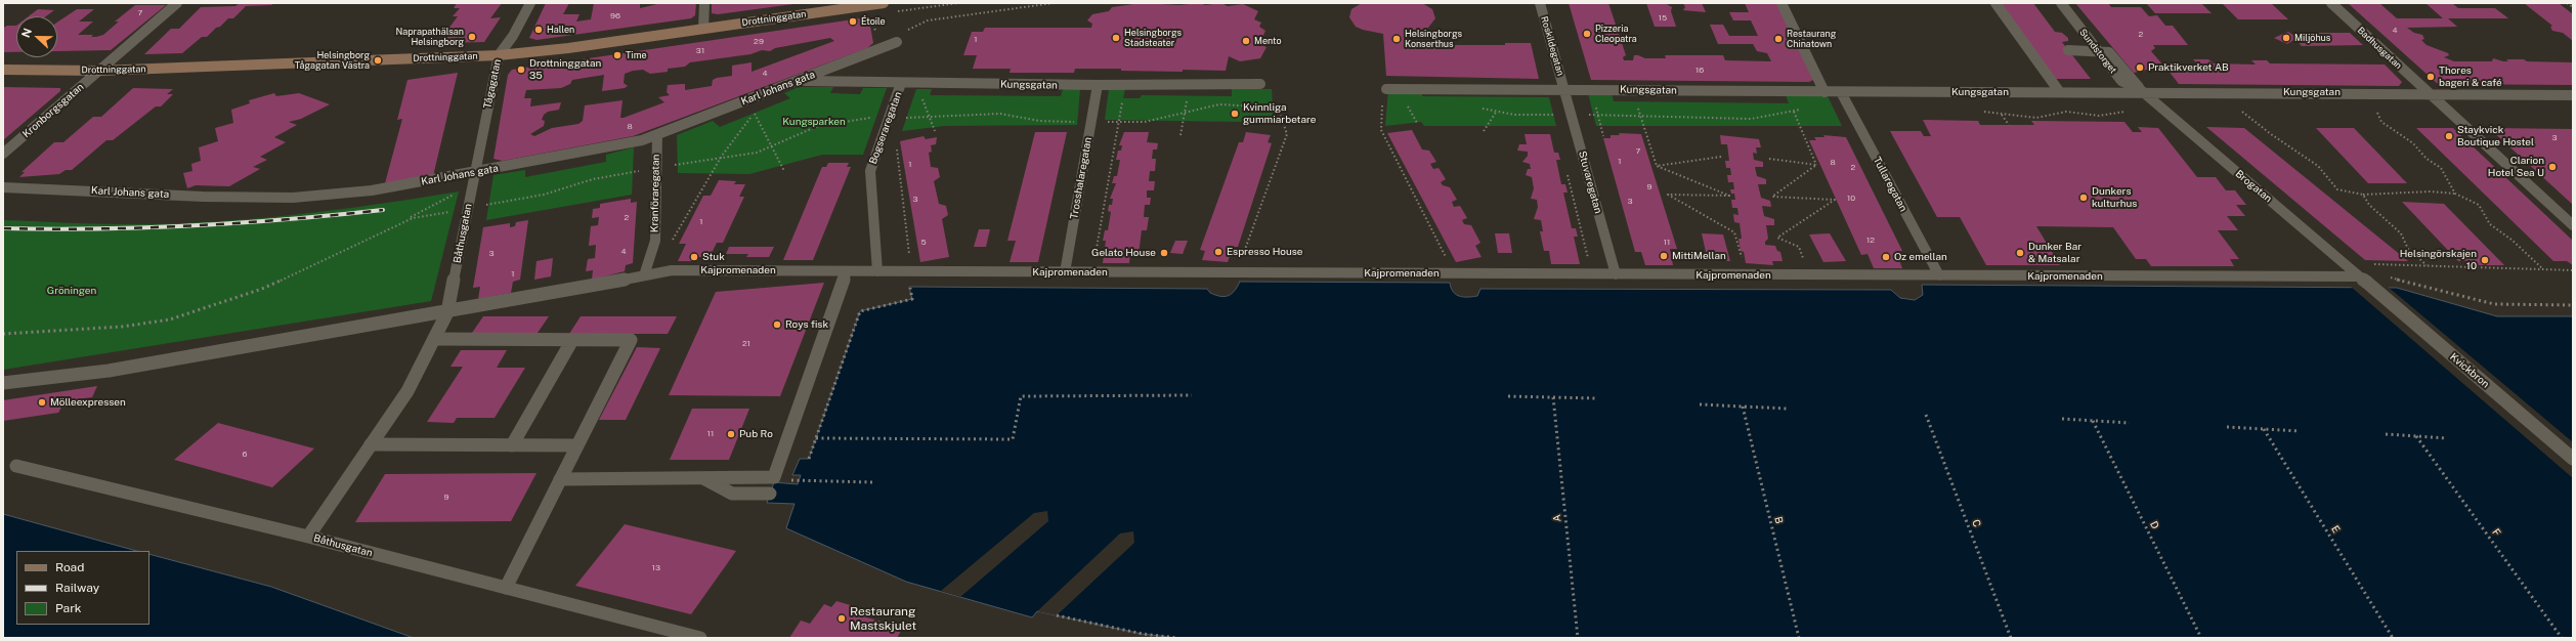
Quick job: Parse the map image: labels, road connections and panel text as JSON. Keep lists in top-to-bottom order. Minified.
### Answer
{"streets":{"street":["Drottninggatan","Roskildegatan","Badhusgatan","Sundstorget","Tågagatan","Kungsgatan","Karl Johans gata","Kronborgsgatan","Bogseraregatan","Trosshalaregatan","Stuvaregatan","Tullaregatan","Brogatan","Kranföraregatan","Båthusgatan","Kajpromenaden","Kvickbron"],"path":["A","B","C","D","E","F"]},"crossings":[["Drottninggatan","Tågagatan"],["Drottninggatan","Kronborgsgatan"],["Roskildegatan","Kungsgatan"],["Roskildegatan","Stuvaregatan"],["Badhusgatan","Kungsgatan"],["Sundstorget","Kungsgatan"],["Sundstorget","Brogatan"],["Tågagatan","Karl Johans gata"],["Tågagatan","Båthusgatan"],["Kungsgatan","Karl Johans gata"],["Kungsgatan","Bogseraregatan"],["Kungsgatan","Trosshalaregatan"],["Kungsgatan","Stuvaregatan"],["Kungsgatan","Tullaregatan"],["Kungsgatan","Brogatan"],["Karl Johans gata","Kranföraregatan"],["Karl Johans gata","Båthusgatan"],["Bogseraregatan","Kajpromenaden"],["Trosshalaregatan","Kajpromenaden"],["Stuvaregatan","Kajpromenaden"],["Tullaregatan","Kajpromenaden"],["Brogatan","Kajpromenaden"],["Brogatan","Kvickbron"],["Kranföraregatan","Kajpromenaden"],["Båthusgatan","Kajpromenaden"],["Kajpromenaden","Kvickbron"]],"parks":["Kungsparken","Gröningen"],"places":["Étoile","Hallen","Pizzeria Cleopatra","Naprapathälsan Helsingborg","Helsingborgs Stadsteater","Miljöhus","Helsingborgs Konserthus","Restaurang Chinatown","Mento","Time","Helsingborg Tågagatan Västra","Praktikverket AB","Drottninggatan 35","Thores bageri & café","Kvinnliga gummiarbetare","Staykvick Boutique Hostel","Clarion Hotel Sea U","Dunkers kulturhus","Espresso House","Gelato House","Dunker Bar & Matsalar","MittiMellan","Stuk","Oz emellan","Helsingörskajen 10","Roys fisk","Mölleexpressen","Pub Ro","Restaurang Mastskjulet"],"house_numbers":["7","96","15","4","2","1","29","31","16","4","8","3","7","1","8","1","2","9","10","3","3","2","1","12","5","11","4","3","1","21","11","6","9","13"],"legend":["Road","Railway","Park"],"north":"left"}
